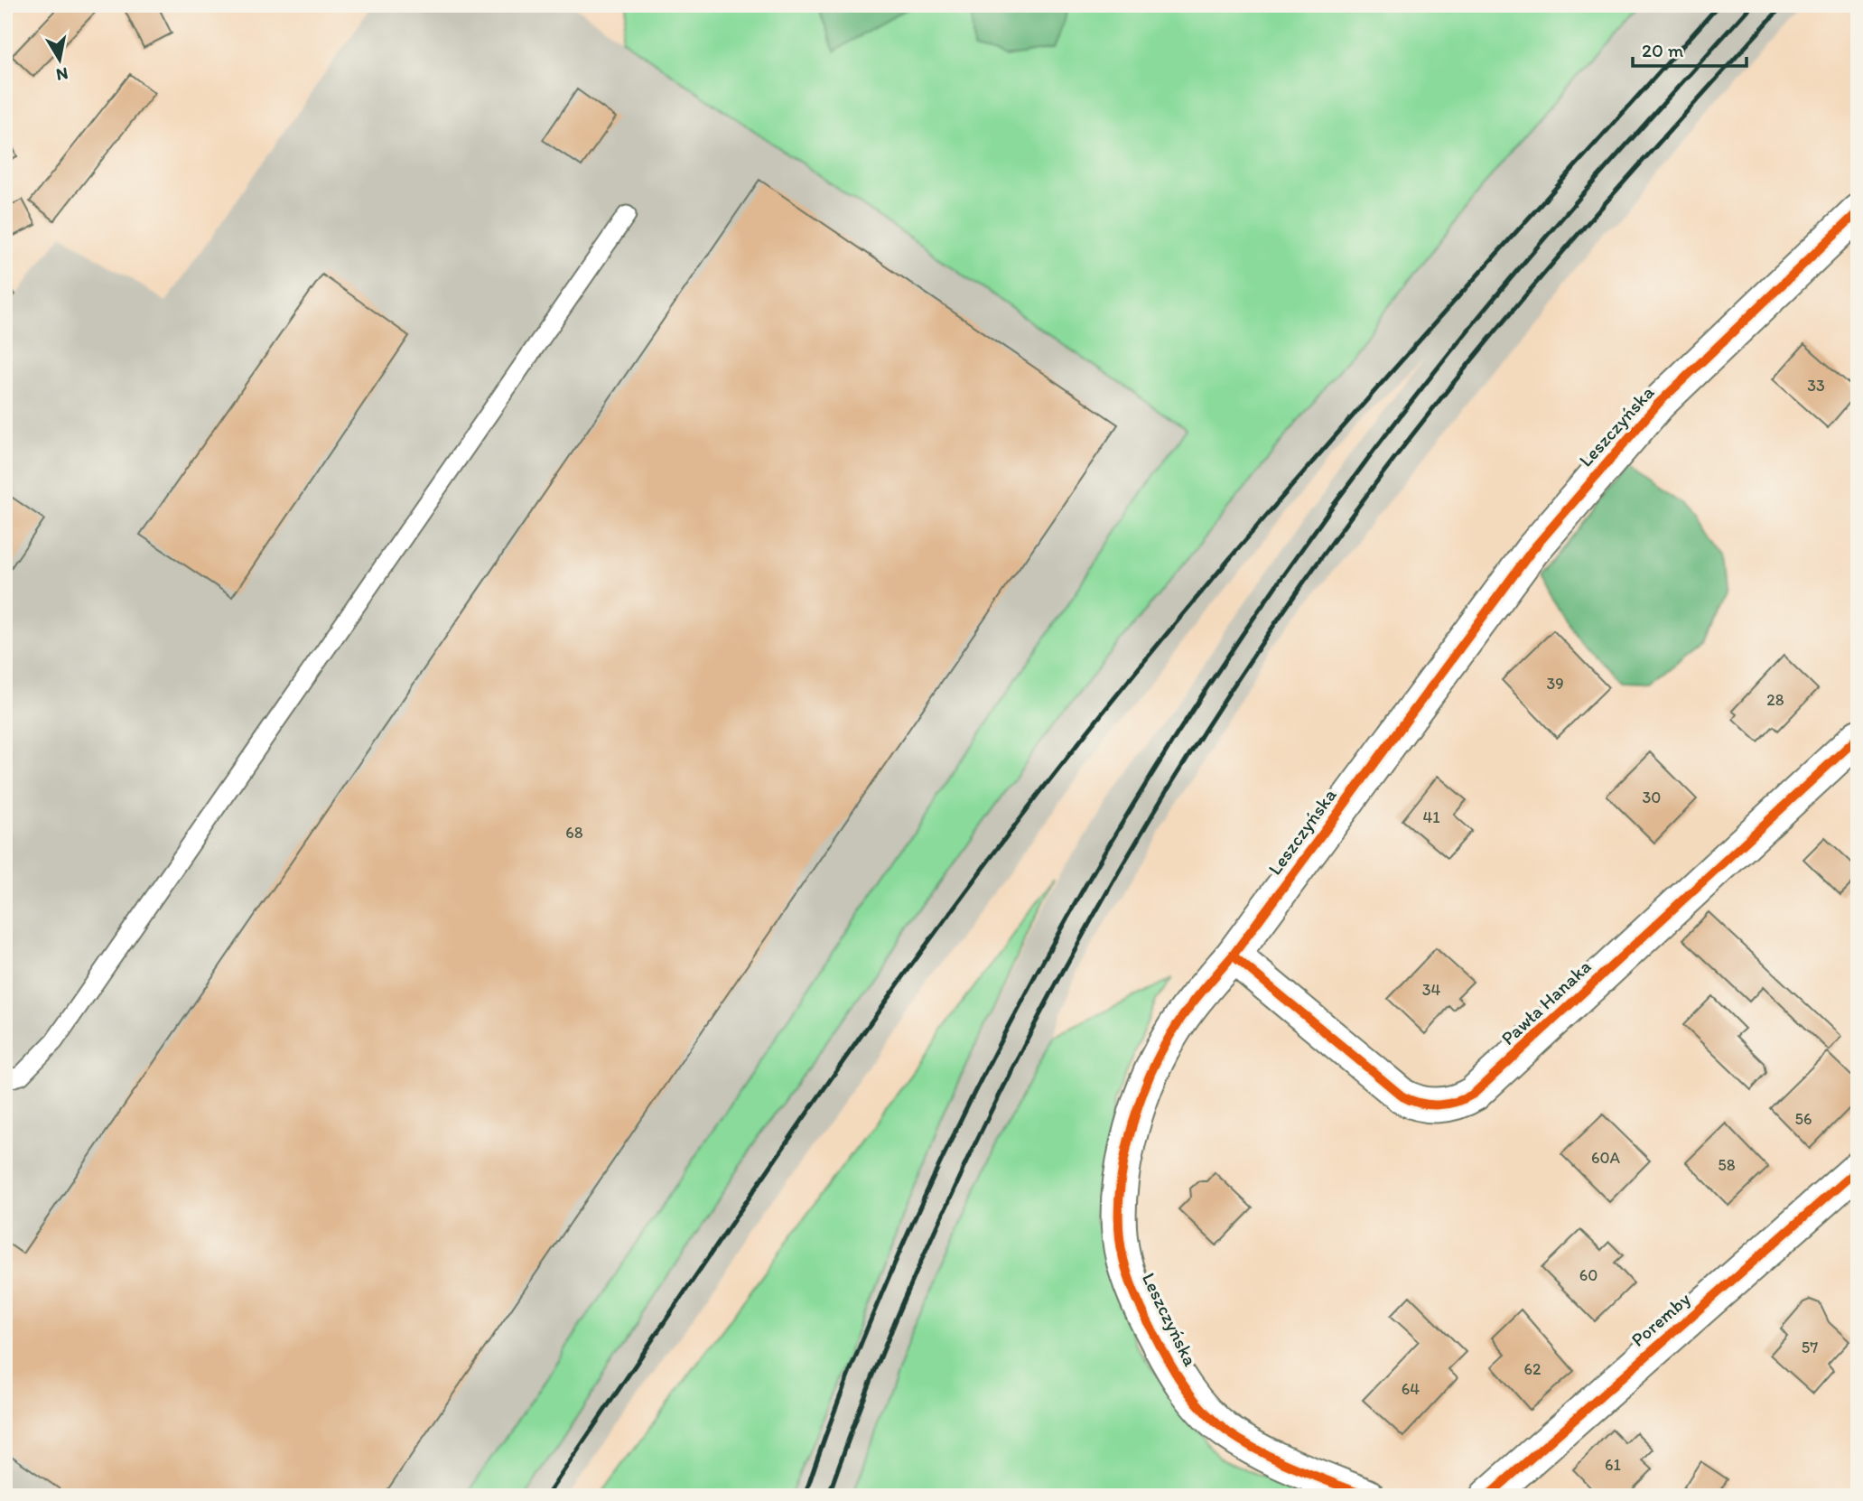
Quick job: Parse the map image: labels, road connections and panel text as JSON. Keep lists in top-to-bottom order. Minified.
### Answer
{"streets":{"street":["Leszczyńska","Pawła Hanaka","Poremby"]},"crossings":[["Leszczyńska","Pawła Hanaka"]],"house_numbers":["33","39","28","30","41","68","34","56","60A","58","60","57","62","64","61"],"scale_bar":"20 m","north":"bottom"}
